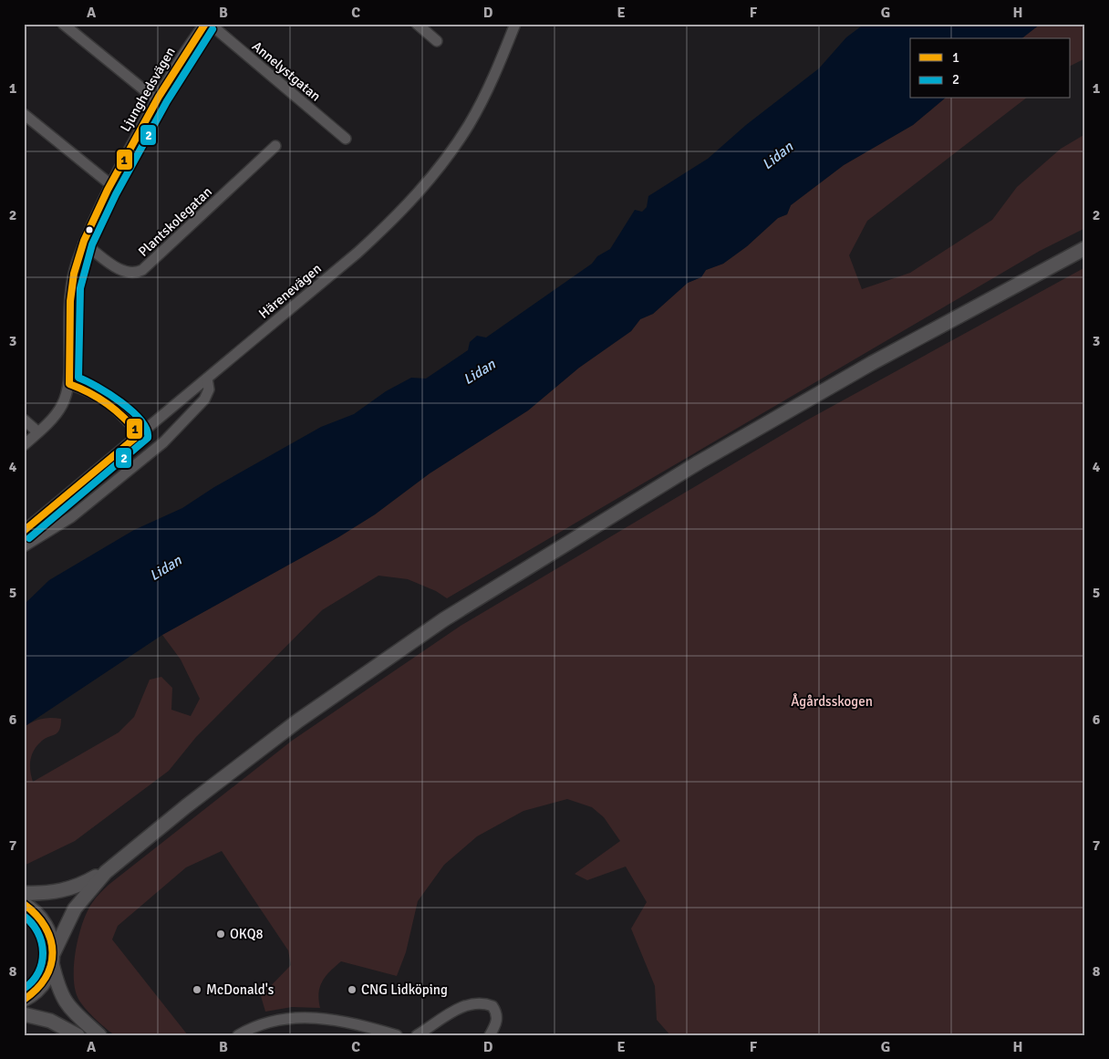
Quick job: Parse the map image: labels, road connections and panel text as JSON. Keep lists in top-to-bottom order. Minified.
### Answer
{"streets":{"street":["Annelystgatan","Ljunghedsvägen","Plantskolegatan","Härenevägen"]},"crossings":[["Ljunghedsvägen","Plantskolegatan"]],"water":["Lidan"],"parks":["Ågårdsskogen"],"places":["OKQ8","McDonald's","CNG Lidköping"],"lines":["transit line 1","transit line 2"],"legend":["1","2"],"grid":{"columns":["A","B","C","D","E","F","G","H"],"rows":["1","2","3","4","5","6","7","8"]}}
